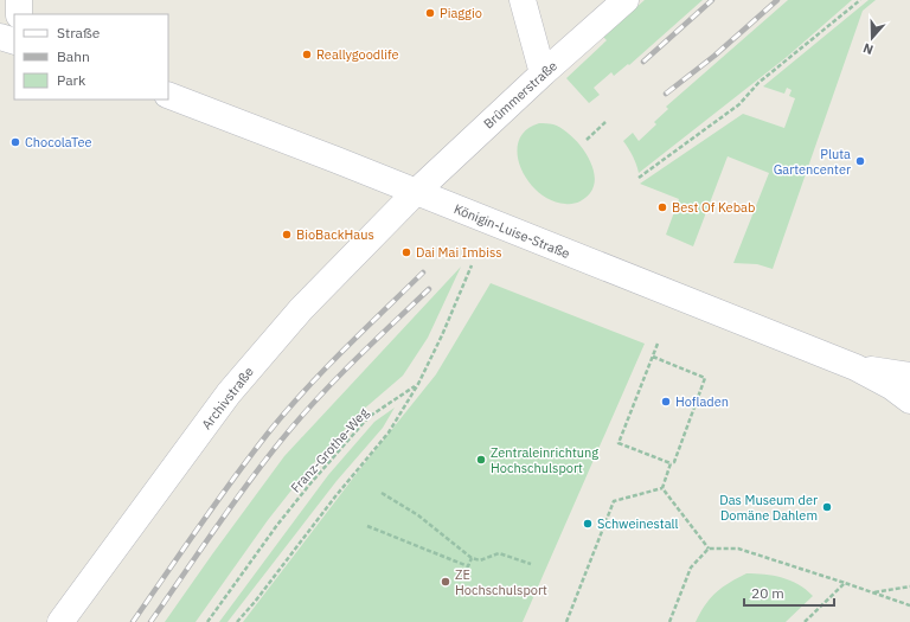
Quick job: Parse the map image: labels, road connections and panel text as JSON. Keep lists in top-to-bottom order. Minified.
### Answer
{"streets":{"street":["Brümmerstraße","Königin-Luise-Straße","Archivstraße"],"path":["Franz-Grothe-Weg"]},"crossings":[["Brümmerstraße","Königin-Luise-Straße"],["Brümmerstraße","Archivstraße"],["Königin-Luise-Straße","Archivstraße"]],"places":["Piaggio","Reallygoodlife","ChocolaTee","Pluta Gartencenter","Best Of Kebab","BioBackHaus","Dai Mai Imbiss","Hofladen","Zentraleinrichtung Hochschulsport","Das Museum der Domäne Dahlem","Schweinestall","ZE Hochschulsport"],"legend":["Straße","Bahn","Park"],"scale_bar":"20 m","north":"bottom"}
